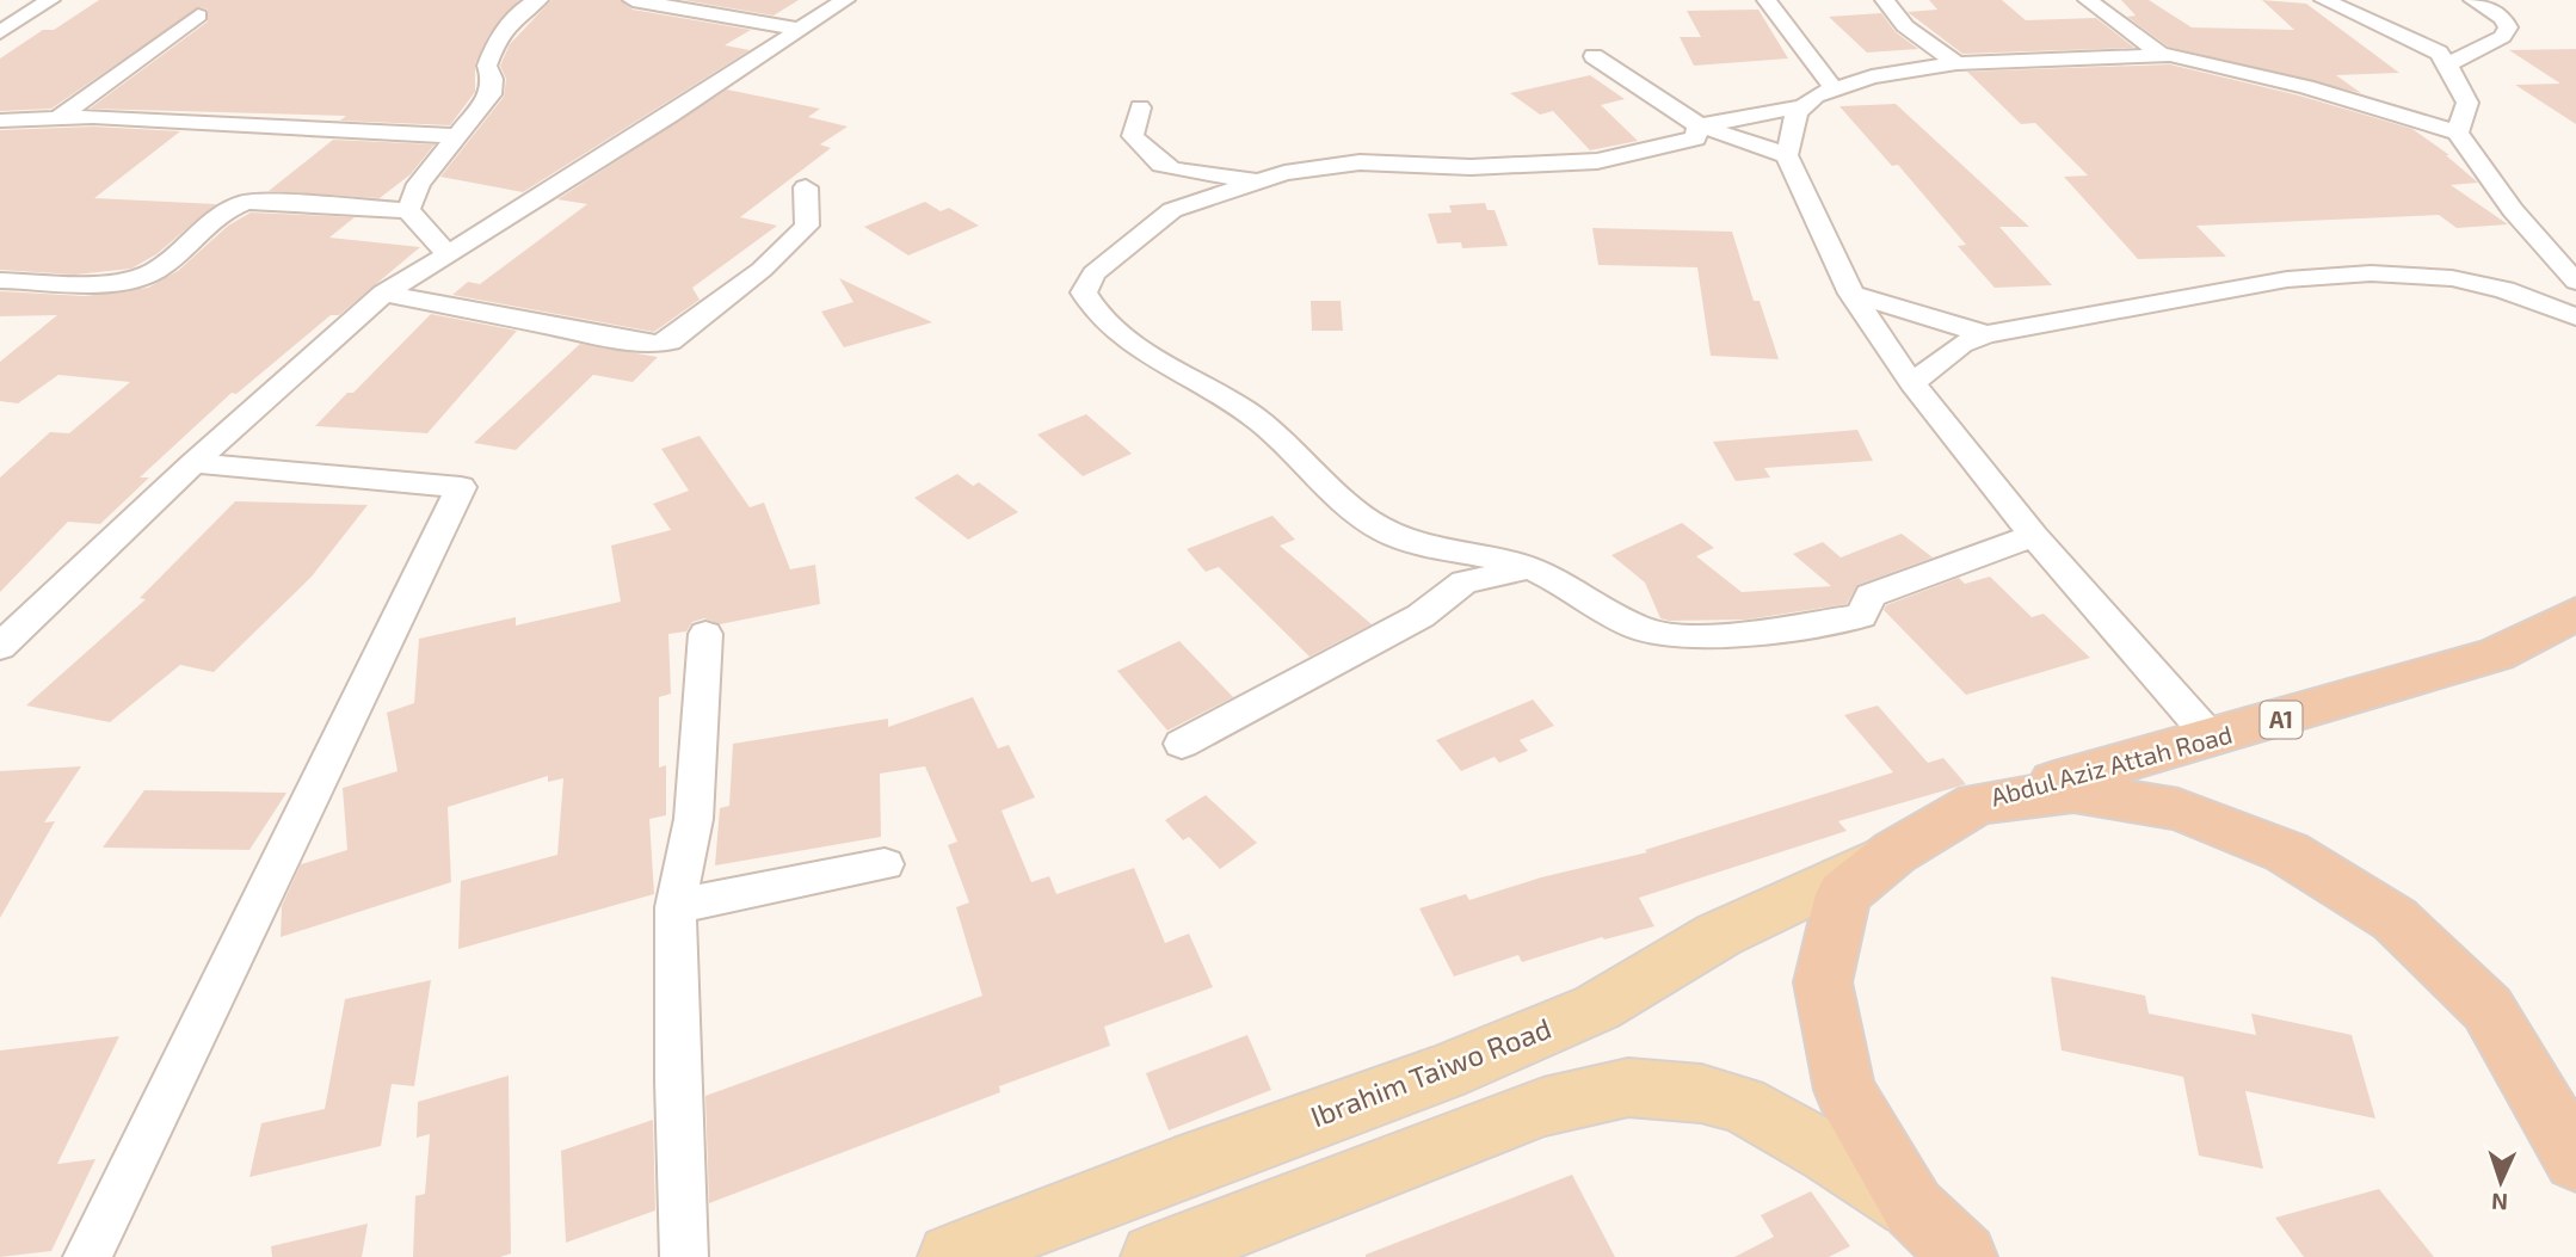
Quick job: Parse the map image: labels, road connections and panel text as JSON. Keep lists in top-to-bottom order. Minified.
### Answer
{"streets":{"highway":["A1","Abdul Aziz Attah Road"],"main road":["Ibrahim Taiwo Road"]},"north":"bottom"}
